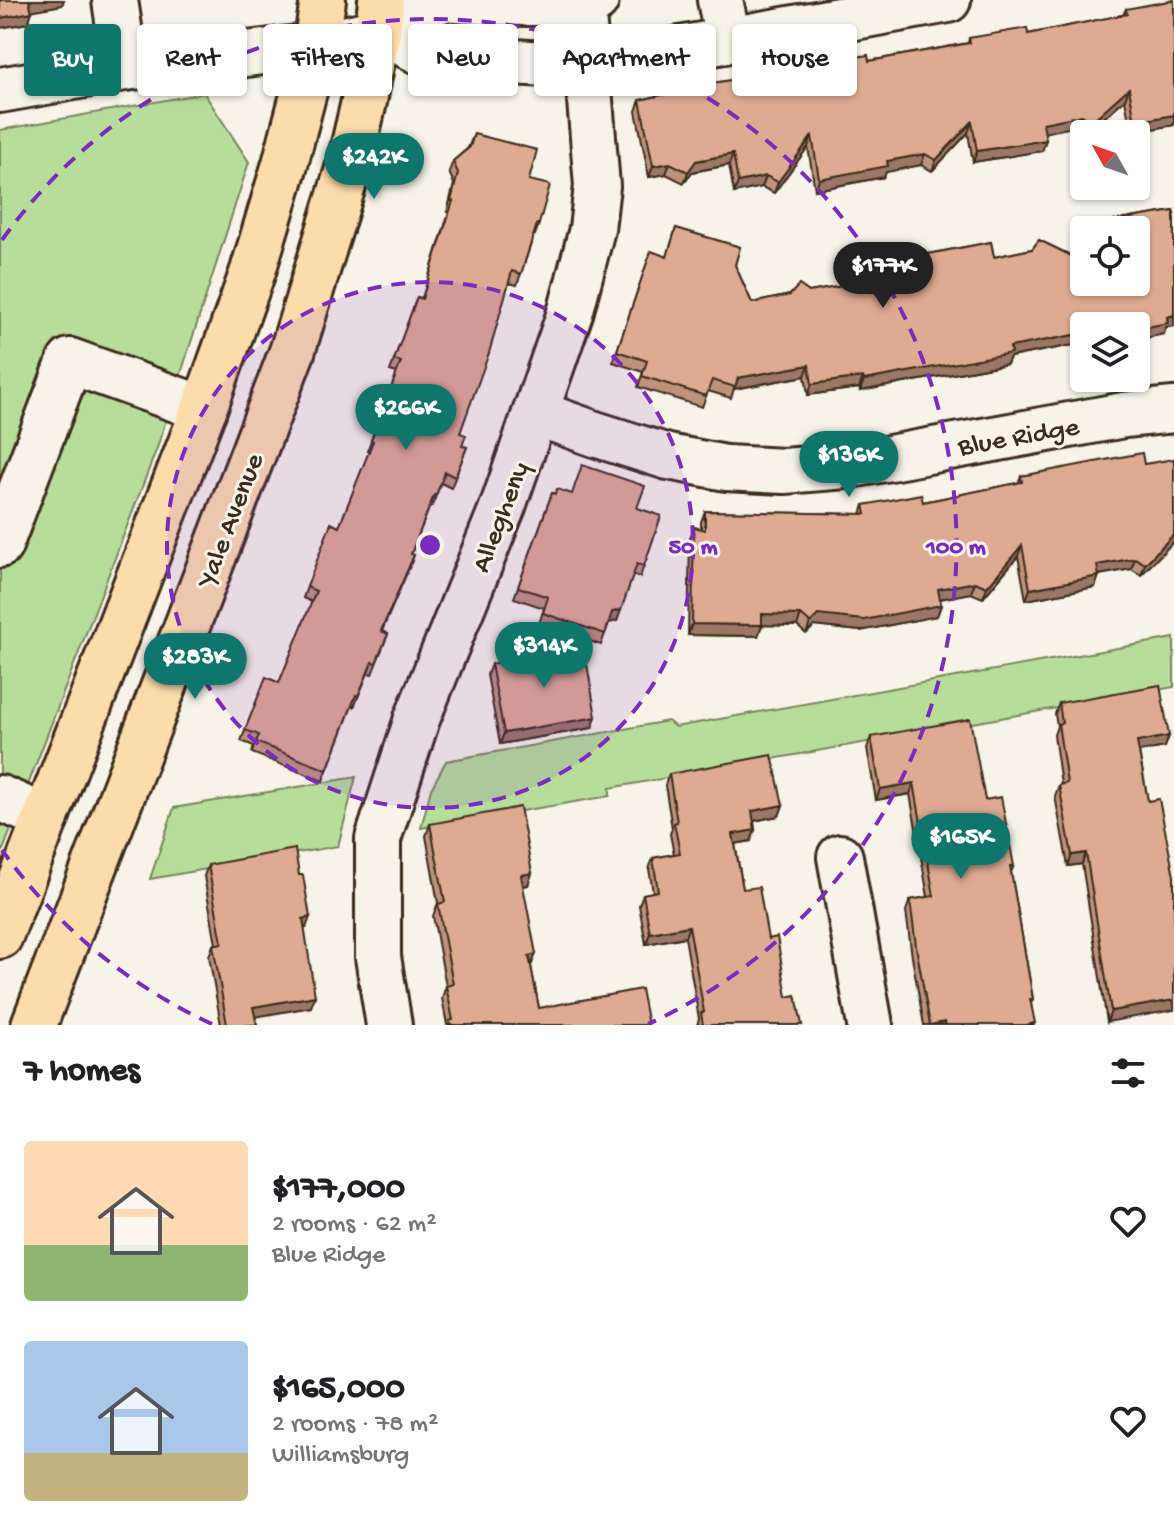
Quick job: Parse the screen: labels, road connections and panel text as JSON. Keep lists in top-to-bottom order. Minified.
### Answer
{"streets":{"main road":["Yale Avenue"],"street":["Blue Ridge","Allegheny"]},"crossings":[["Blue Ridge","Allegheny"]],"north":"top left","page":{"chip":["Buy","Rent","Filters","New","Apartment","House"],"price":["$242K","$177K","$266K","$136K","$314K","$283K","$165K"],"heading":"7 homes","list":[{"name":"$177,000","note":"2 rooms · 62 m² · Blue Ridge"},{"name":"$165,000","note":"2 rooms · 78 m² · Williamsburg"}]},"rings":["50 m","100 m"]}
